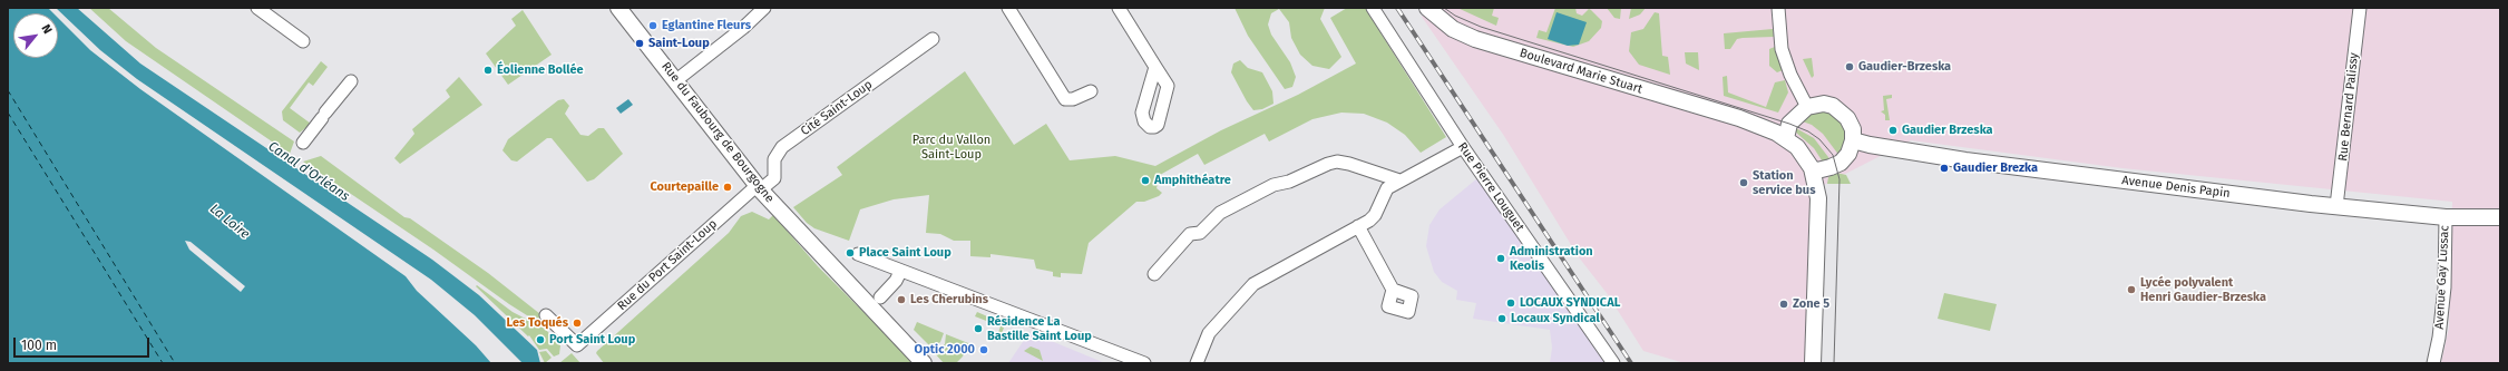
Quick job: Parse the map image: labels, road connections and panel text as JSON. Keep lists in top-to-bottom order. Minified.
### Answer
{"streets":{"main road":["Boulevard Marie Stuart","Rue du Faubourg de Bourgogne","Avenue Denis Papin"],"street":["Rue Bernard Palissy","Cité Saint-Loup","Rue Pierre Louguet","Rue du Port Saint-Loup","Avenue Gay Lussac"]},"crossings":[["Boulevard Marie Stuart","Avenue Denis Papin"],["Rue Bernard Palissy","Avenue Denis Papin"],["Cité Saint-Loup","Rue du Faubourg de Bourgogne"],["Cité Saint-Loup","Rue du Port Saint-Loup"],["Rue du Faubourg de Bourgogne","Rue du Port Saint-Loup"],["Avenue Denis Papin","Avenue Gay Lussac"]],"water":["Canal d'Orléans","La Loire"],"parks":["Parc du Vallon Saint-Loup"],"places":["Eglantine Fleurs","Saint-Loup","Gaudier-Brzeska","Éolienne Bollée","Gaudier Brzeska","Gaudier Brezka","Amphithéatre","Station service bus","Courtepaille","Place Saint Loup","Administration Keolis","Lycée polyvalent Henri Gaudier-Brzeska","Les Cherubins","LOCAUX SYNDICAL","Zone 5","Locaux Syndical","Les Toqués","Résidence La Bastille Saint Loup","Port Saint Loup","Optic 2000"],"scale_bar":"100 m","north":"top right"}
